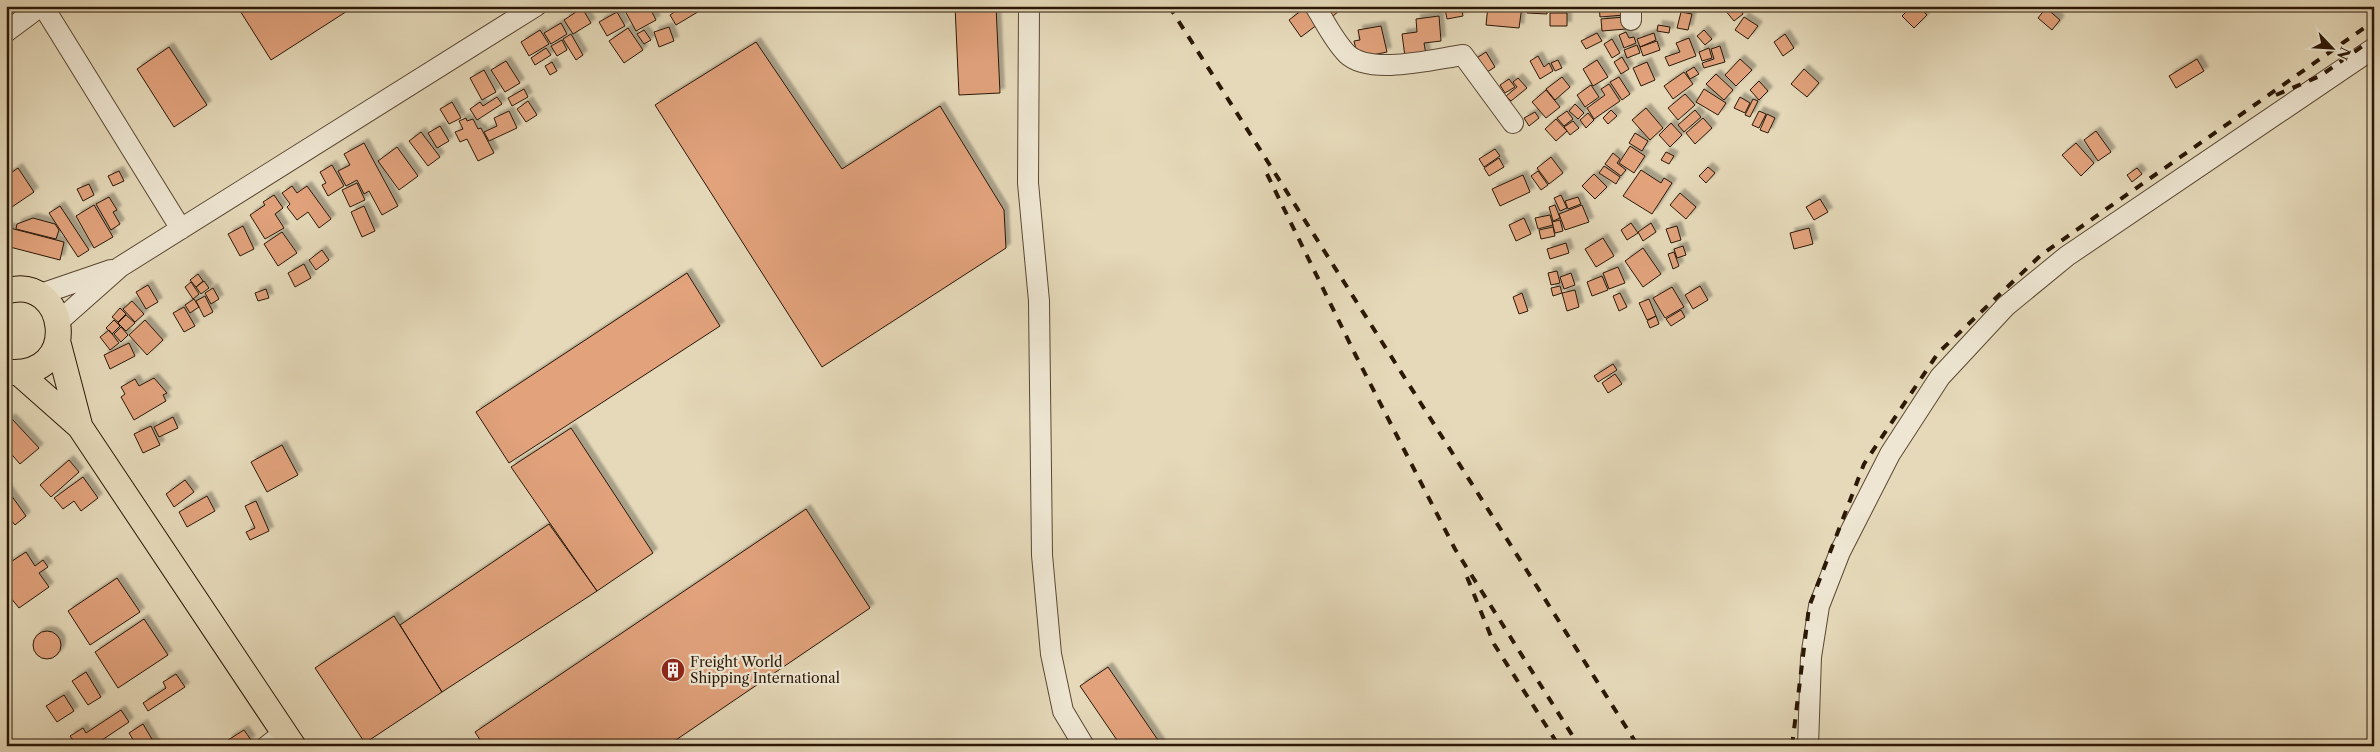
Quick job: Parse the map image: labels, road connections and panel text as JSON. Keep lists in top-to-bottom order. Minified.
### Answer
{"places":{"building":["Freight World Shipping International"]},"north":"bottom right"}
